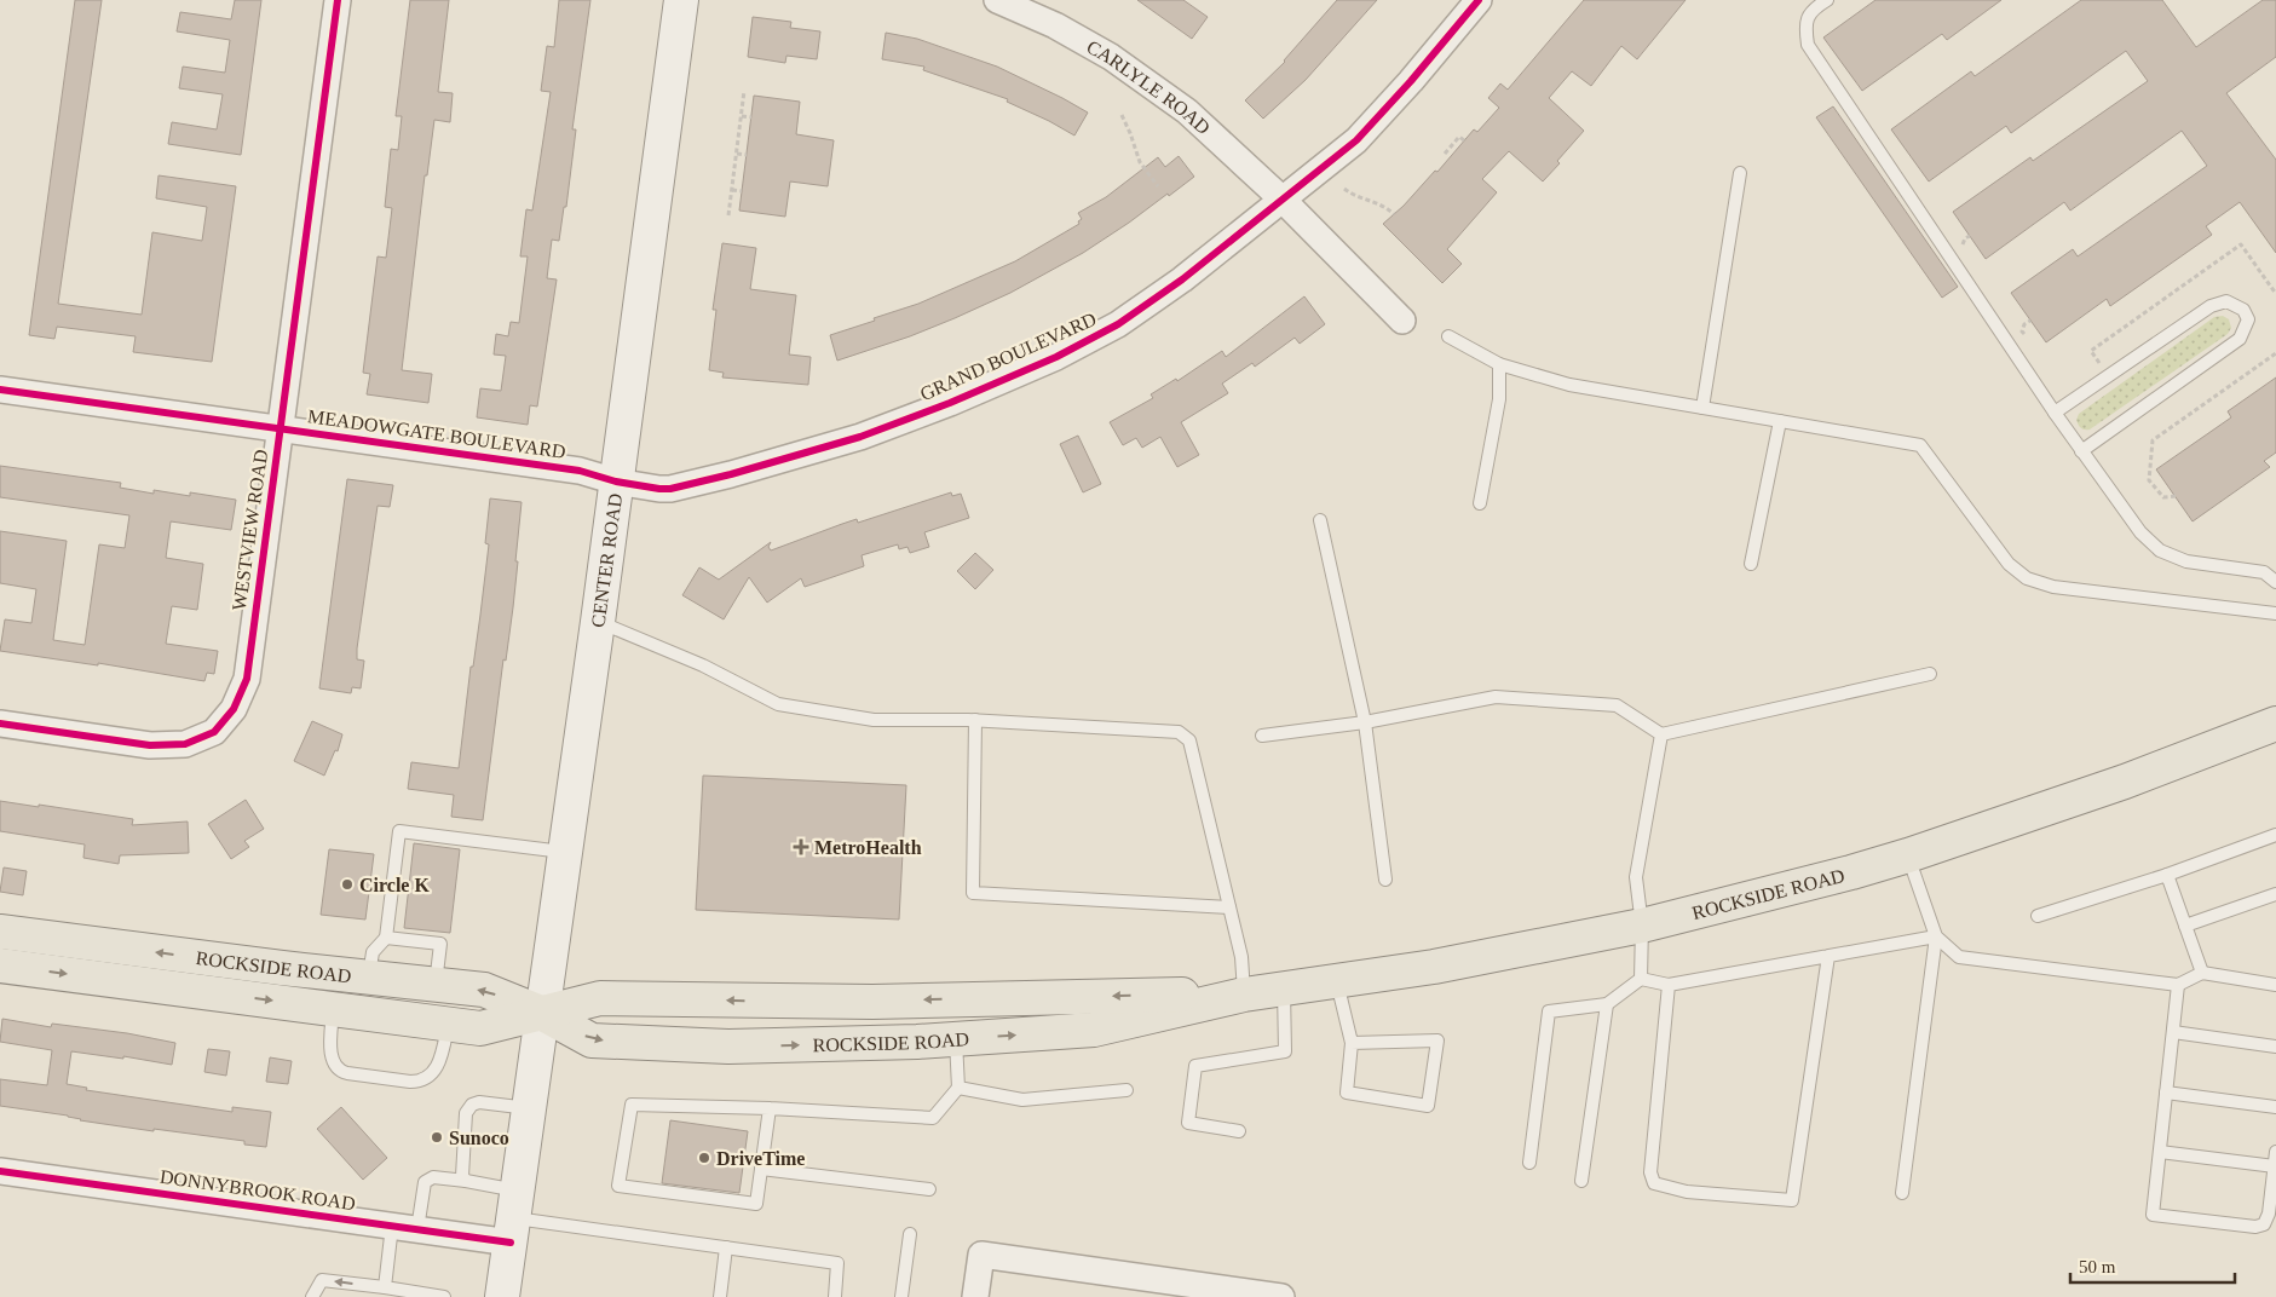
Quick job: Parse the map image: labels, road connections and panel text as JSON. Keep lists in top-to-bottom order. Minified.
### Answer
{"streets":{"main road":["CENTER ROAD","ROCKSIDE ROAD"],"street":["CARLYLE ROAD","GRAND BOULEVARD","MEADOWGATE BOULEVARD","WESTVIEW ROAD","DONNYBROOK ROAD"]},"crossings":[["CARLYLE ROAD","GRAND BOULEVARD"],["GRAND BOULEVARD","MEADOWGATE BOULEVARD"],["GRAND BOULEVARD","CENTER ROAD"],["MEADOWGATE BOULEVARD","WESTVIEW ROAD"],["MEADOWGATE BOULEVARD","CENTER ROAD"],["CENTER ROAD","ROCKSIDE ROAD"],["CENTER ROAD","DONNYBROOK ROAD"]],"places":{"health":["MetroHealth"],"other":["Circle K","Sunoco","DriveTime"]},"scale_bar":"50 m"}
